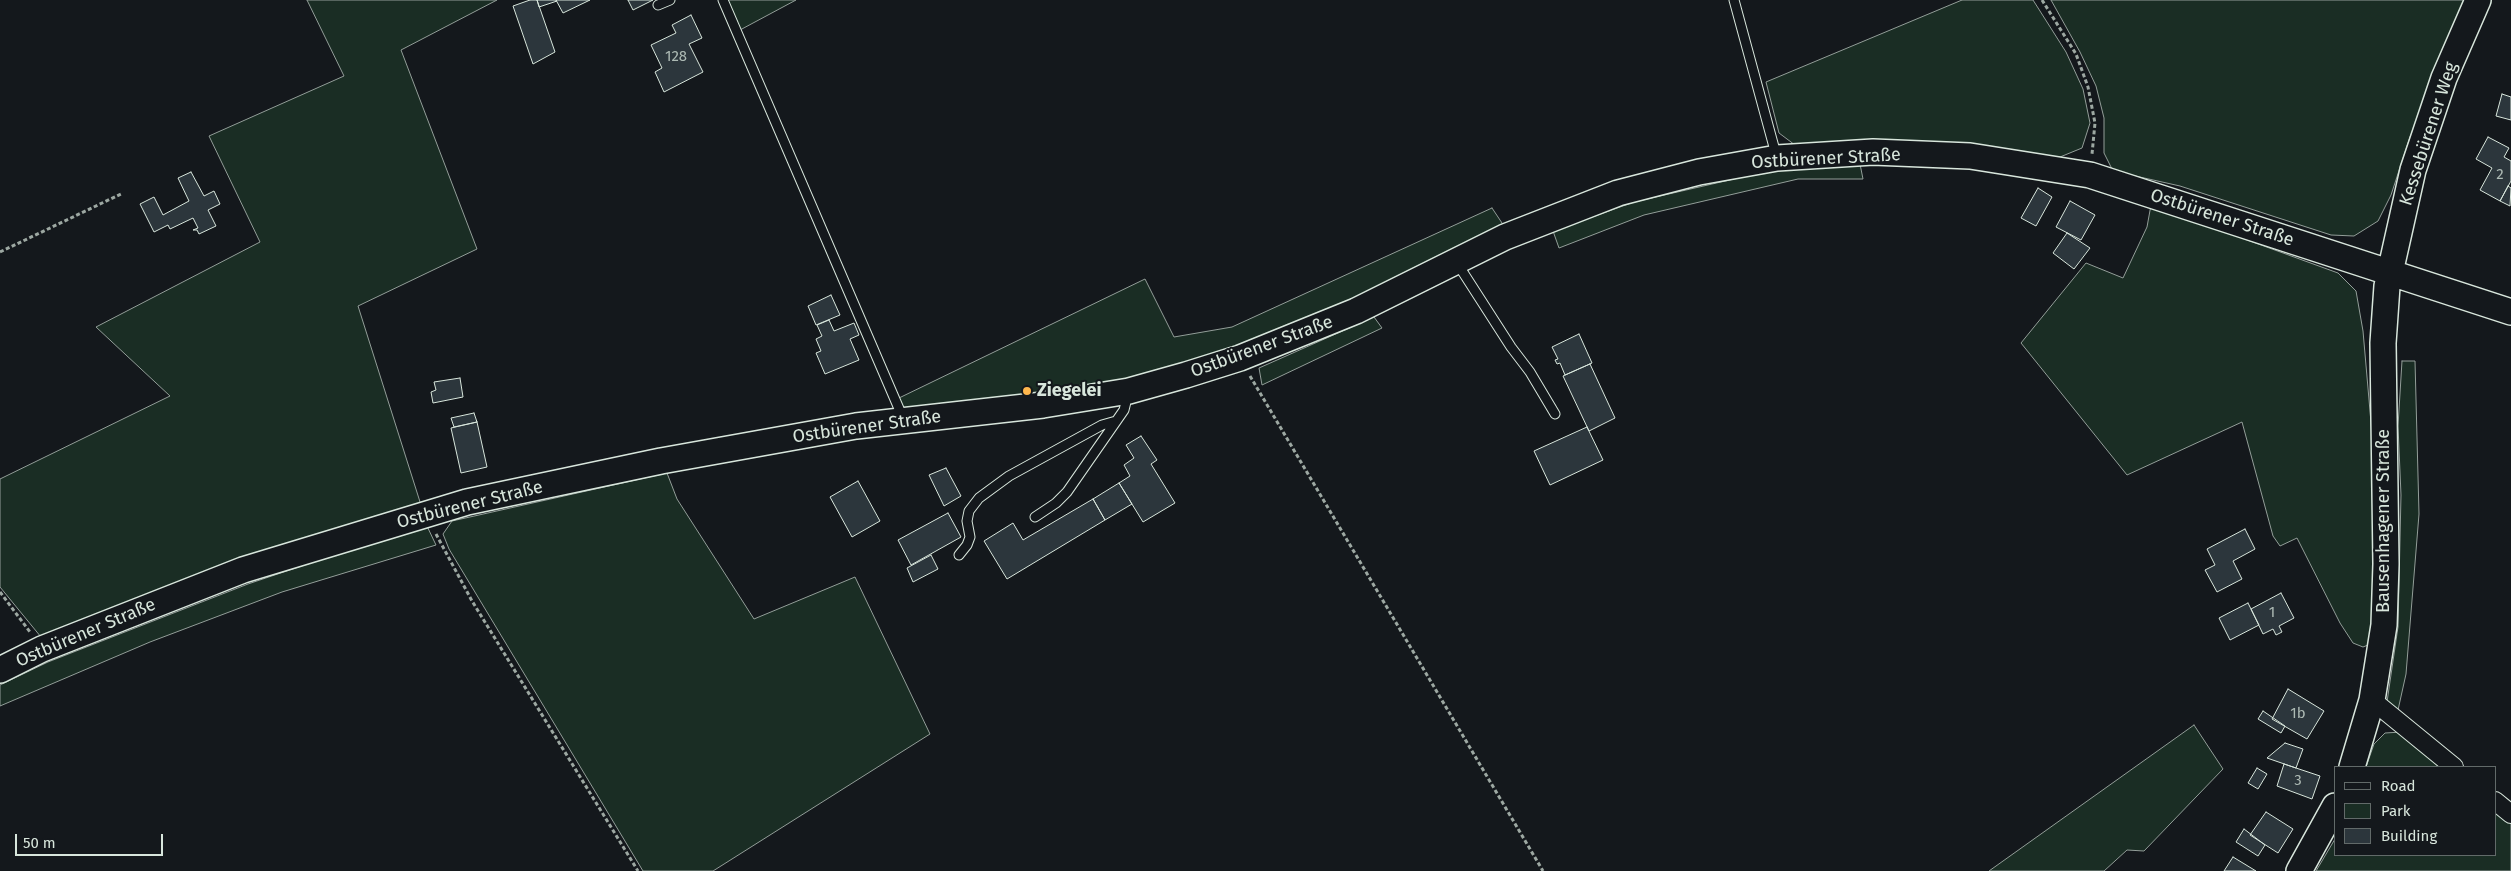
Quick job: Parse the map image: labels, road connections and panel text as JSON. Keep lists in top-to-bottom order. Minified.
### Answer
{"streets":{"street":["Kessebürener Weg","Ostbürener Straße","Bausenhagener Straße"]},"crossings":[["Kessebürener Weg","Ostbürener Straße"],["Kessebürener Weg","Bausenhagener Straße"],["Ostbürener Straße","Bausenhagener Straße"]],"places":["Ziegelei"],"house_numbers":["128","2","1","1b","3"],"legend":["Road","Park","Building"],"scale_bar":"50 m"}
